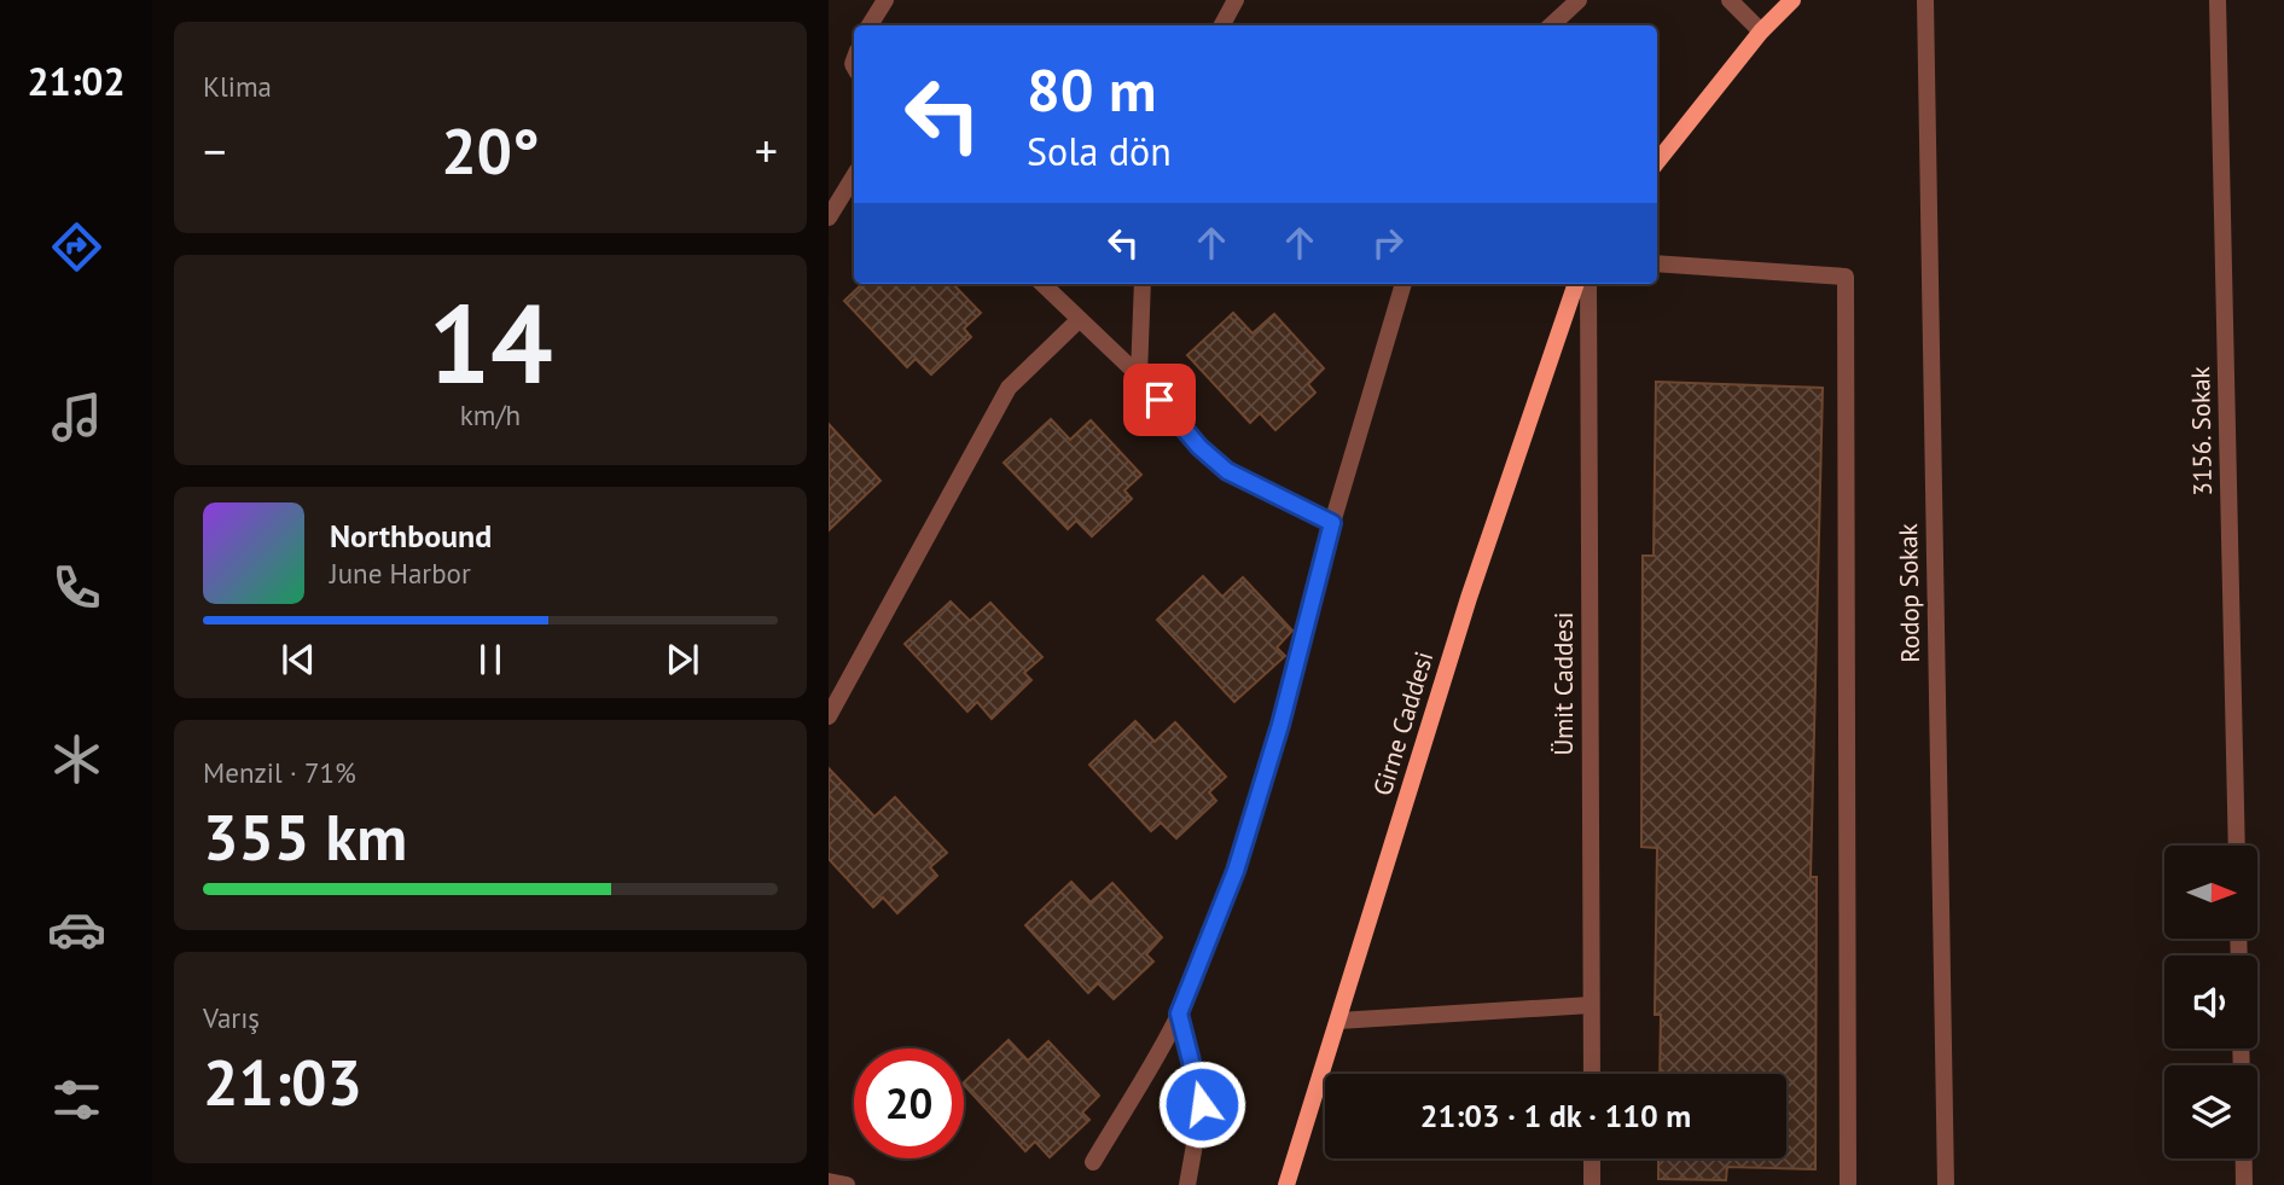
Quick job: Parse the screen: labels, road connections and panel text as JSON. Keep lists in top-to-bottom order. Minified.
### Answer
{"streets":{"street":["3156. Sokak","Rodop Sokak","Ümit Caddesi","Girne Caddesi"]},"north":"right","page":{"tabs":"21:02","tile":["Klima",["14","km/h"],["Menzil · 71%","355 km"],["Varış","21:03"]],"turn":["80 m","Sola dön"],"heat":["−","20°","+"],"song":["Northbound","June Harbor"],"limit":"20","trip":"21:03 · 1 dk · 110 m"}}
